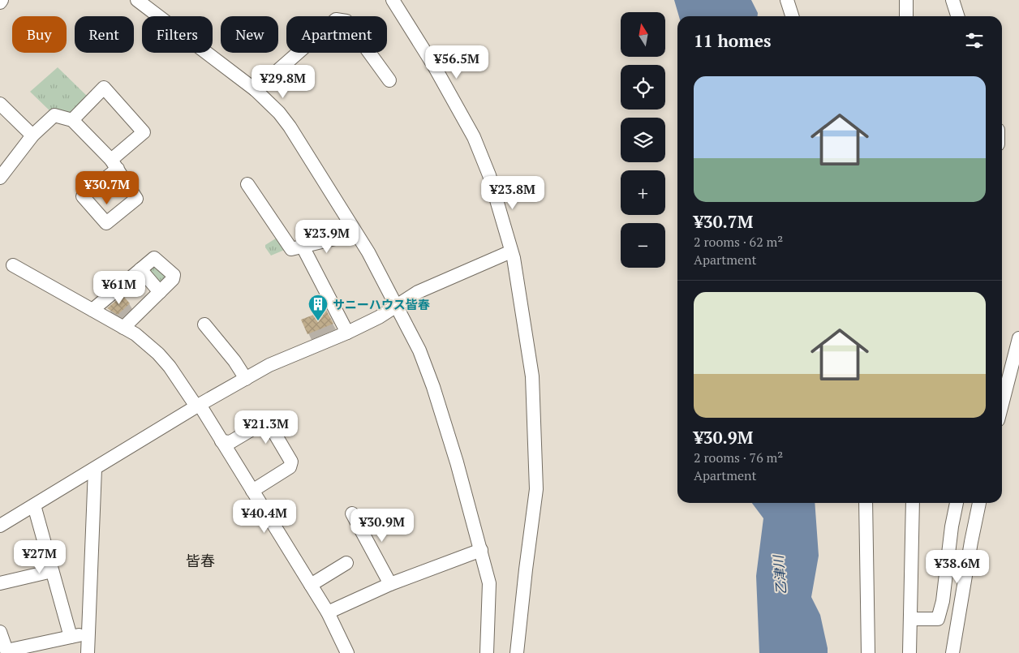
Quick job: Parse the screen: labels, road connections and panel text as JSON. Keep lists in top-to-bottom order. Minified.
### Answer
{"districts":["皆春"],"water":["乙津川"],"places":{"building":["サニーハウス皆春"]},"north":"top","page":{"map_buttons":["+","−"],"chip":["Buy","Rent","Filters","New","Apartment"],"heading":"11 homes","price":["¥56.5M","¥29.8M","¥30.7M","¥23.8M","¥23.9M","¥61M","¥21.3M","¥40.4M","¥30.9M","¥27M","¥38.6M"],"list":[{"name":"¥30.7M","note":"2 rooms · 62 m² · Apartment"},{"name":"¥30.9M","note":"2 rooms · 76 m² · Apartment"}]}}
